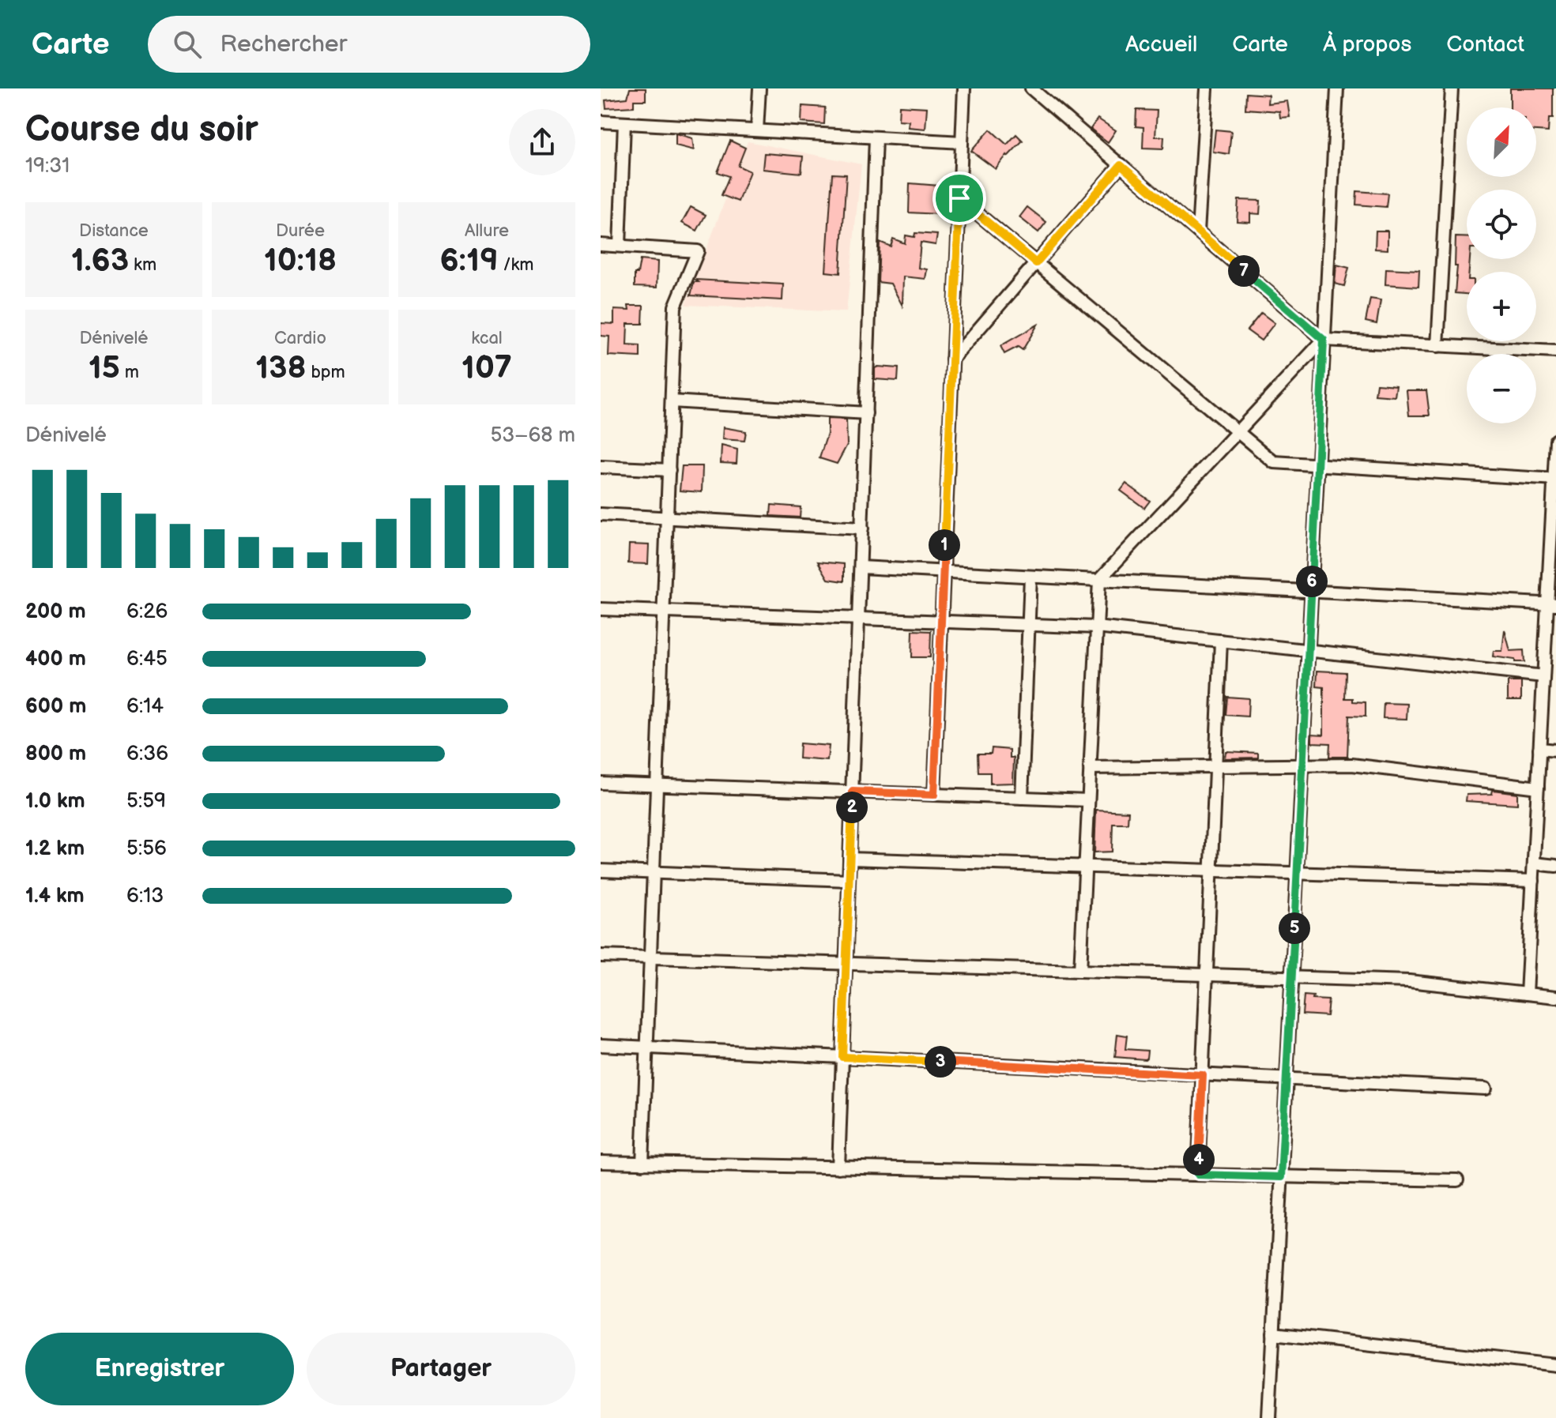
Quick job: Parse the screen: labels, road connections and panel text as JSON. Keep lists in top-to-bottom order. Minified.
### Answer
{"north":"top right","page":{"header":"Carte","search":"Rechercher","nav":["Accueil","Carte","À propos","Contact"],"heading":["Course du soir","19:31"],"map_buttons":["+","−"],"stats":[["Distance","1.63 km"],["Durée","10:18"],["Allure","6:19 /km"],["Dénivelé","15 m"],["Cardio","138 bpm"],["kcal","107"]],"pins":["7","1","6","2","5","3","4"],"chart":["Dénivelé","53–68 m"],"list":[{"name":"200 m","note":"6:26"},{"name":"400 m","note":"6:45"},{"name":"600 m","note":"6:14"},{"name":"800 m","note":"6:36"},{"name":"1.0 km","note":"5:59"},{"name":"1.2 km","note":"5:56"},{"name":"1.4 km","note":"6:13"}],"buttons":["Enregistrer","Partager"]}}
